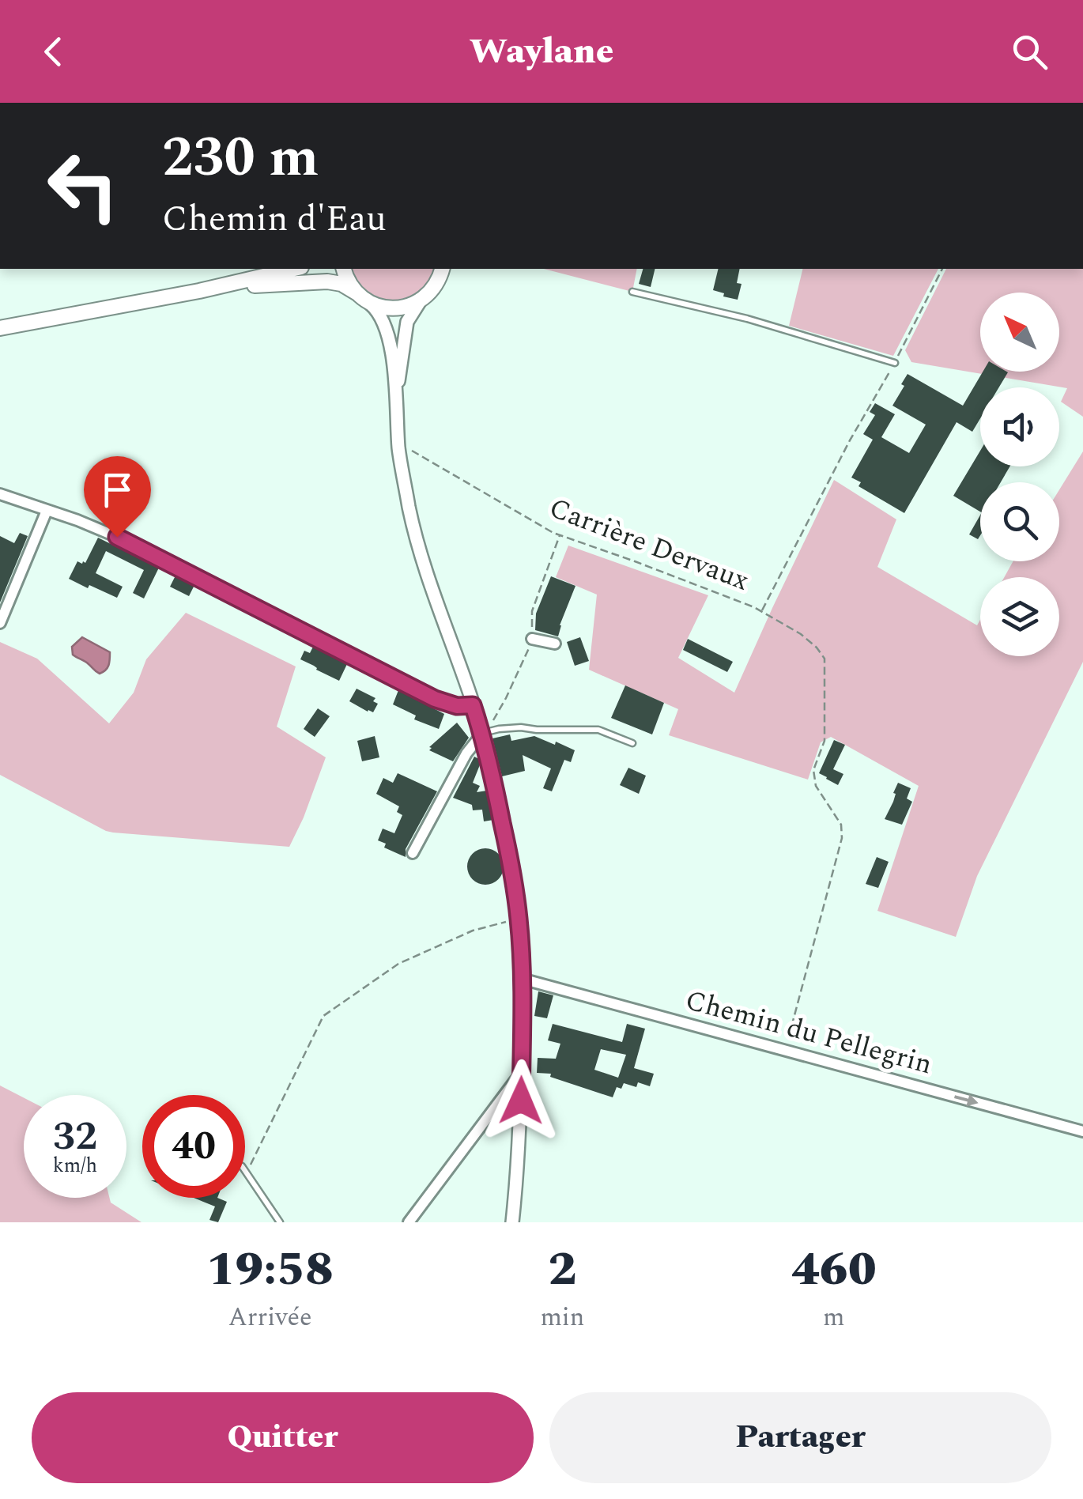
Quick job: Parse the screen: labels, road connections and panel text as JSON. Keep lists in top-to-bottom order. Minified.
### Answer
{"streets":{"street":["Chemin du Pellegrin"],"path":["Carrière Dervaux"]},"crossings":[["Carrière Dervaux","Chemin du Pellegrin"]],"one_way":["Chemin du Pellegrin"],"north":"top left","page":{"header":"Waylane","turn":["230 m","Chemin d'Eau"],"speed":"32 km/h","limit":"40","eta":["19:58","Arrivée","2","min","460","m"],"buttons":["Quitter","Partager"]}}
